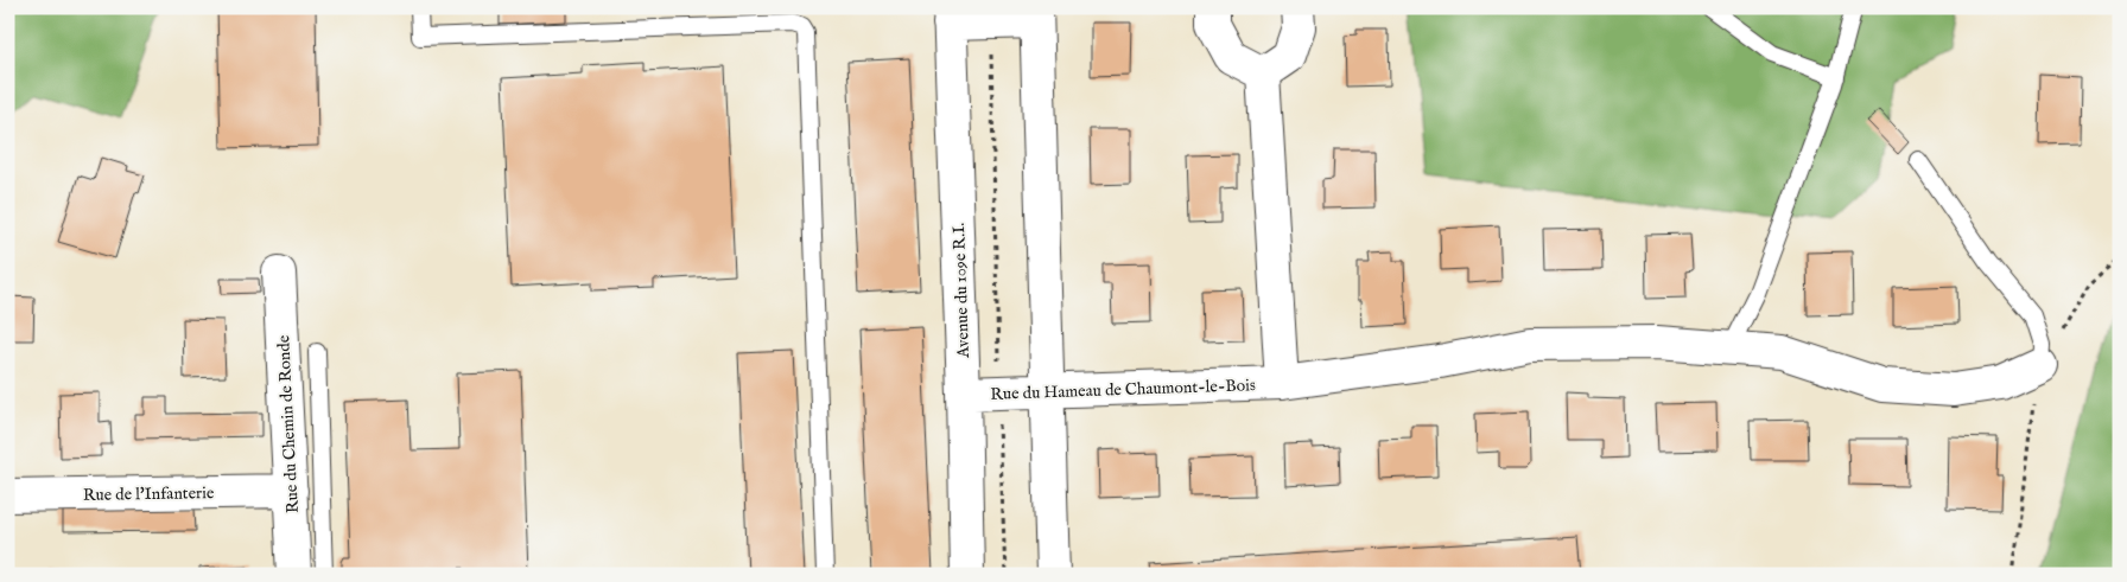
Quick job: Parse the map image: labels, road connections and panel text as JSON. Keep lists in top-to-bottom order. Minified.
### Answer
{"streets":{"street":["Avenue du 109e R.I.","Rue du Hameau de Chaumont-le-Bois","Rue du Chemin de Ronde","Rue de l'Infanterie"]},"crossings":[["Avenue du 109e R.I.","Rue du Hameau de Chaumont-le-Bois"],["Rue du Chemin de Ronde","Rue de l'Infanterie"]]}
